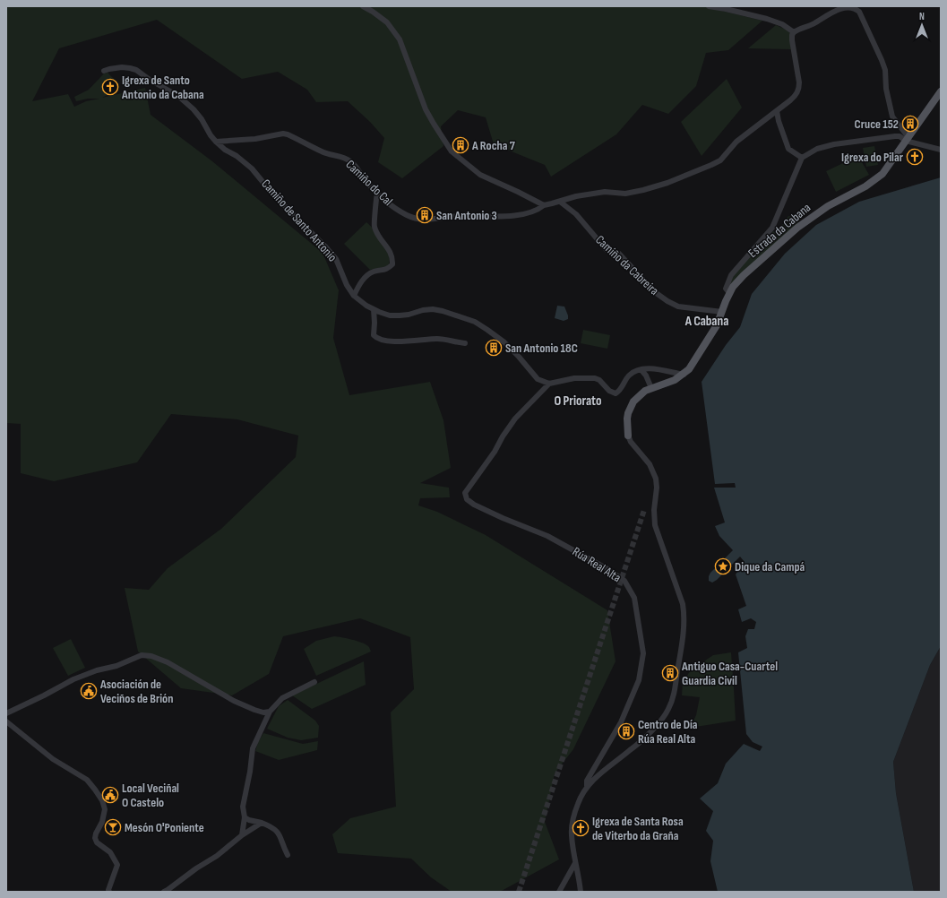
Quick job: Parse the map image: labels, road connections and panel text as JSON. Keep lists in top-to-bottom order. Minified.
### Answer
{"streets":{"main road":["Estrada da Cabana"],"street":["Camiño do Cal","Camiño de Santo Antonio","Camiño da Cabreira","Rúa Real Alta"]},"crossings":[["Camiño do Cal","Camiño de Santo Antonio"],["Camiño de Santo Antonio","Rúa Real Alta"],["Estrada da Cabana","Camiño da Cabreira"]],"districts":["A Cabana","O Priorato"],"places":{"church":["Igrexa de Santo Antonio da Cabana","Igrexa do Pilar","Igrexa de Santa Rosa de Viterbo da Graña"],"building":["Cruce 152","A Rocha 7","San Antonio 3","San Antonio 18C","Antiguo Casa-Cuartel Guardia Civil","Centro de Día Rúa Real Alta"],"place":["Dique da Campá"],"public building":["Asociación de Veciños de Brión","Local Veciñal O Castelo"],"bar":["Mesón O'Poniente"]},"north":"top"}
